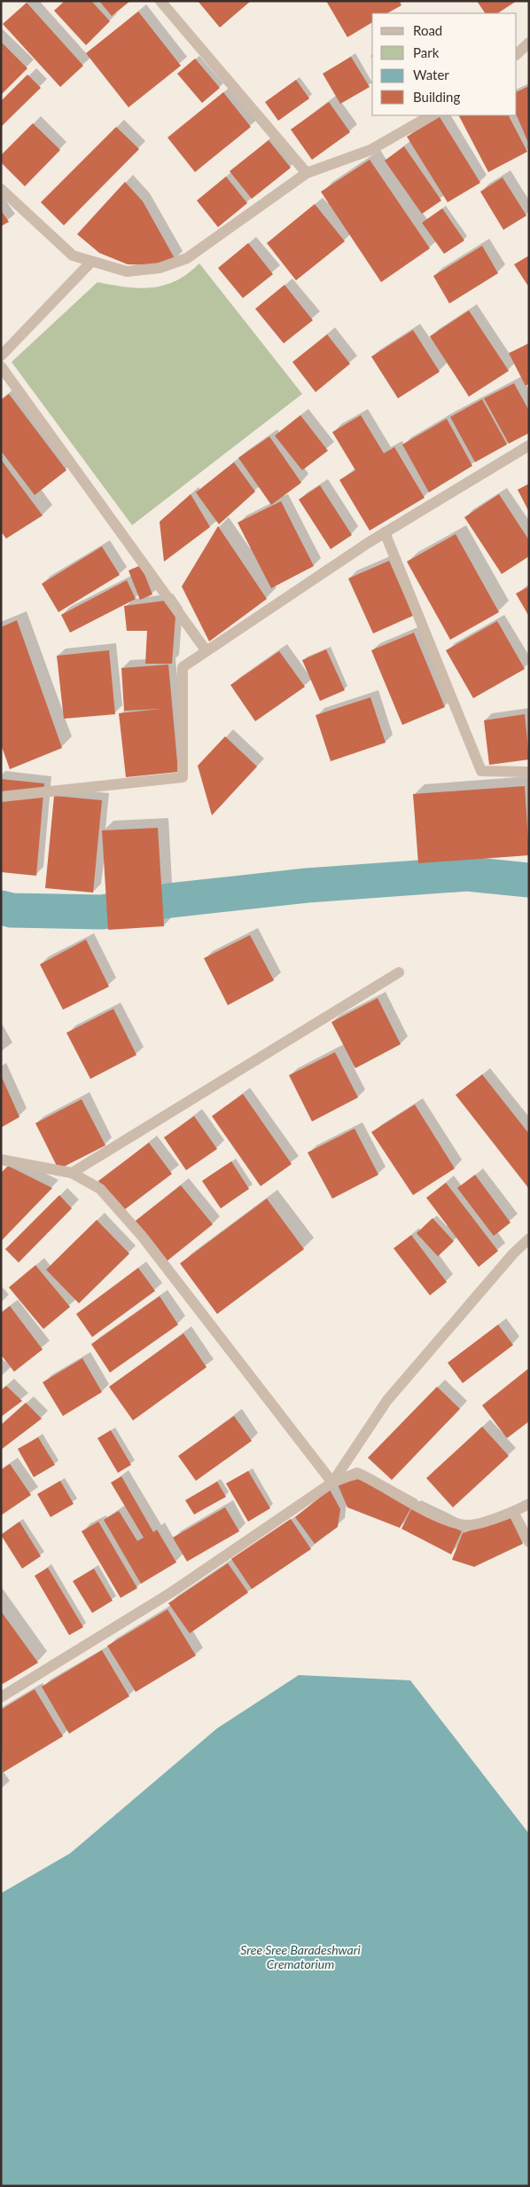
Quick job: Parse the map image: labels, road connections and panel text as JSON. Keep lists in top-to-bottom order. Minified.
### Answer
{"water":["Sree Sree Baradeshwari Crematorium"],"legend":["Road","Park","Water","Building"]}
